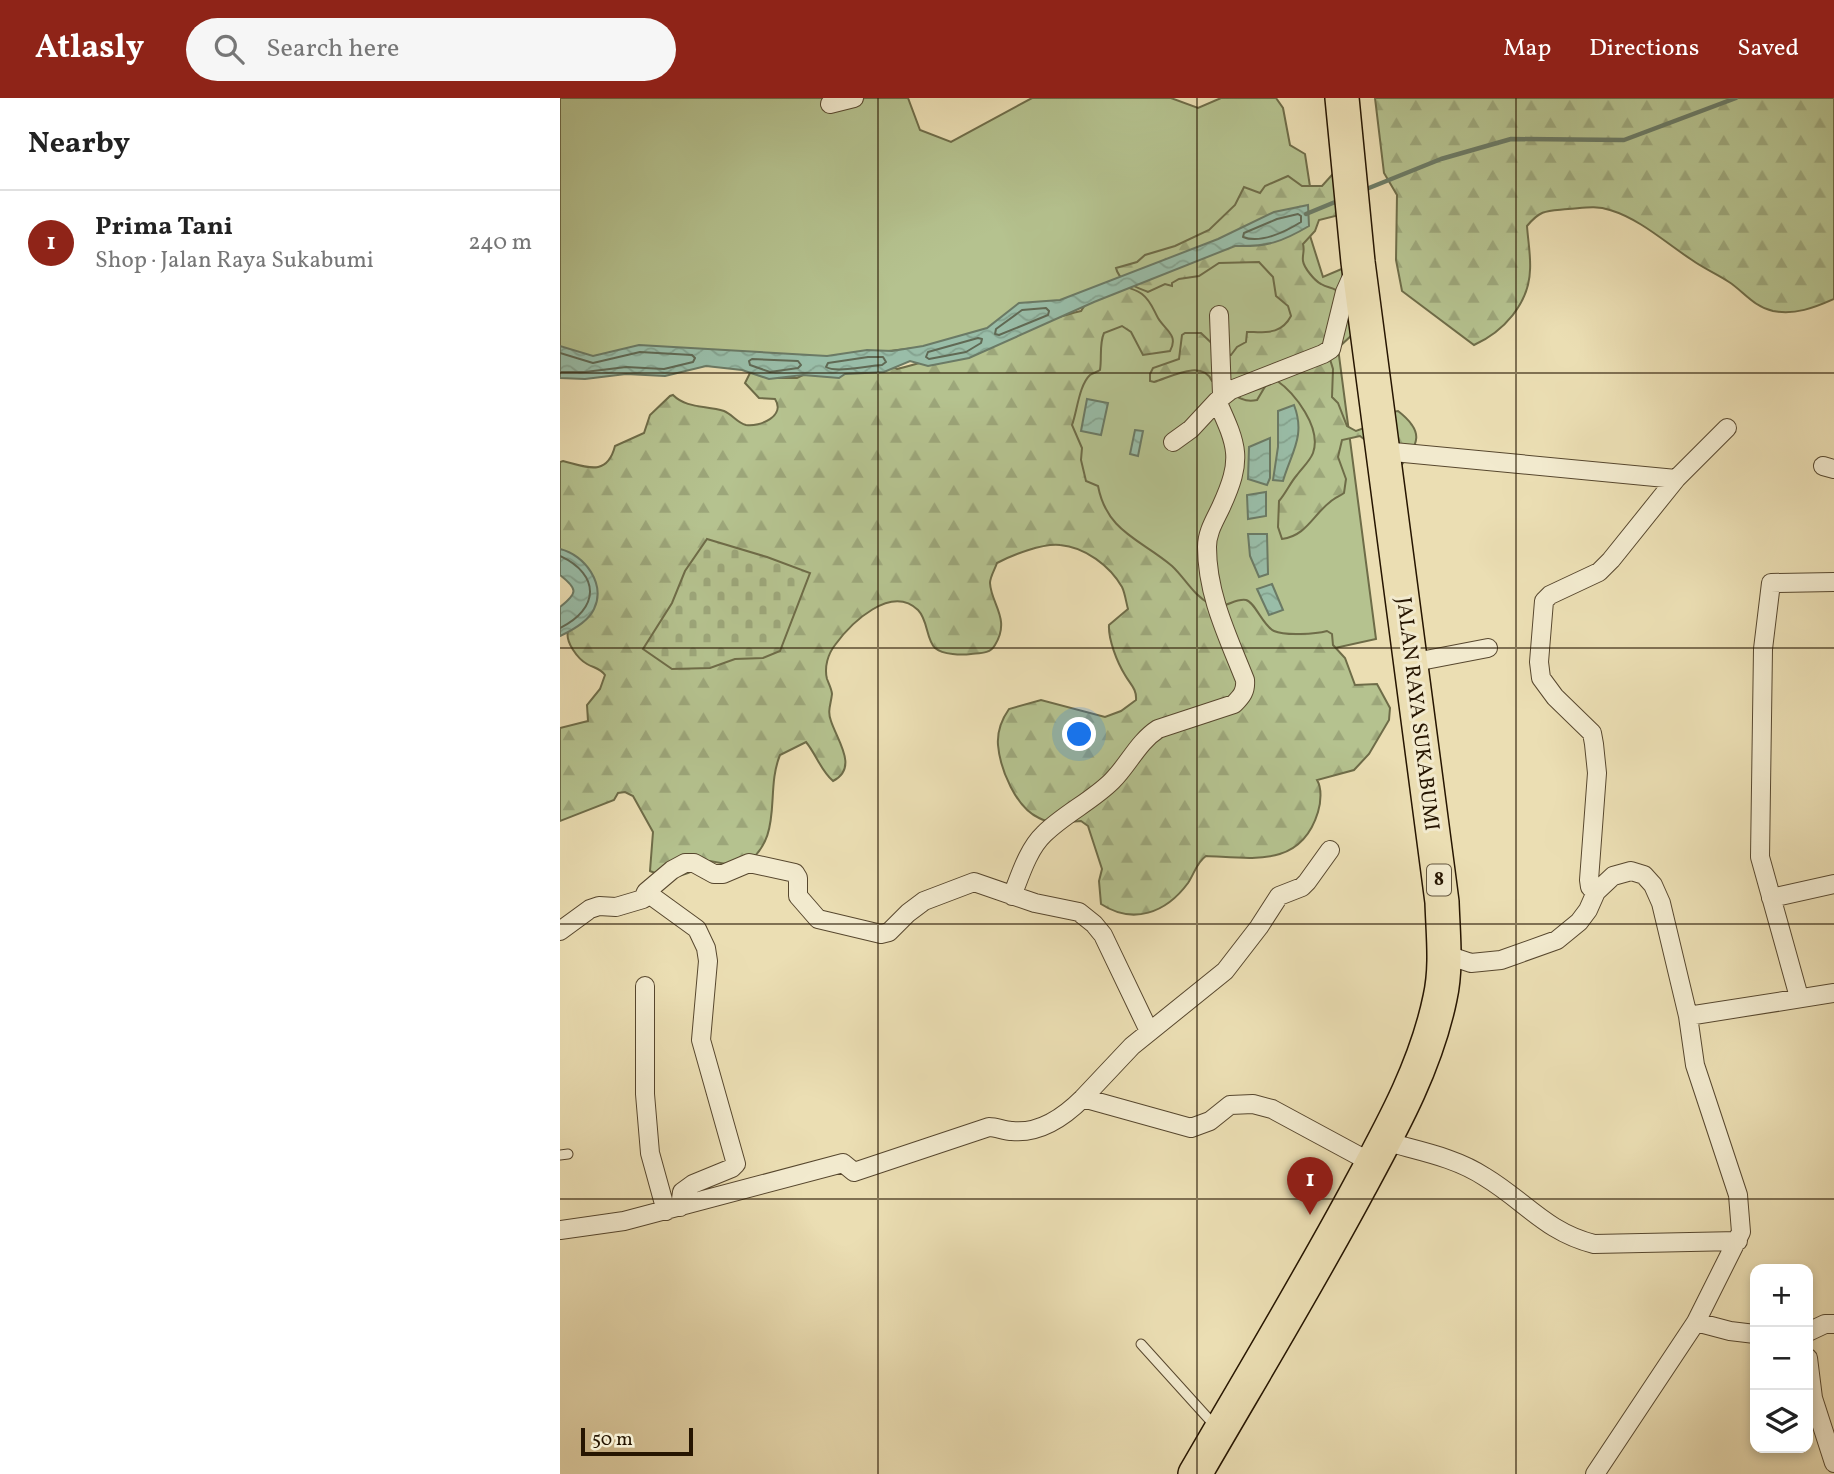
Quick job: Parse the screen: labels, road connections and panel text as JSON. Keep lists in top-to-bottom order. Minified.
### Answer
{"streets":{"highway":["JALAN RAYA SUKABUMI","8"]},"crossings":[["JALAN RAYA SUKABUMI","8"]],"scale_bar":"50 m","page":{"header":"Atlasly","search":"Search here","nav":["Map","Directions","Saved"],"heading":"Nearby","list":[{"mark":"1","name":"Prima Tani","note":"Shop · Jalan Raya Sukabumi","value":"240 m"}],"pins":"1","map_buttons":["+","−"],"scale":"50 m"}}
